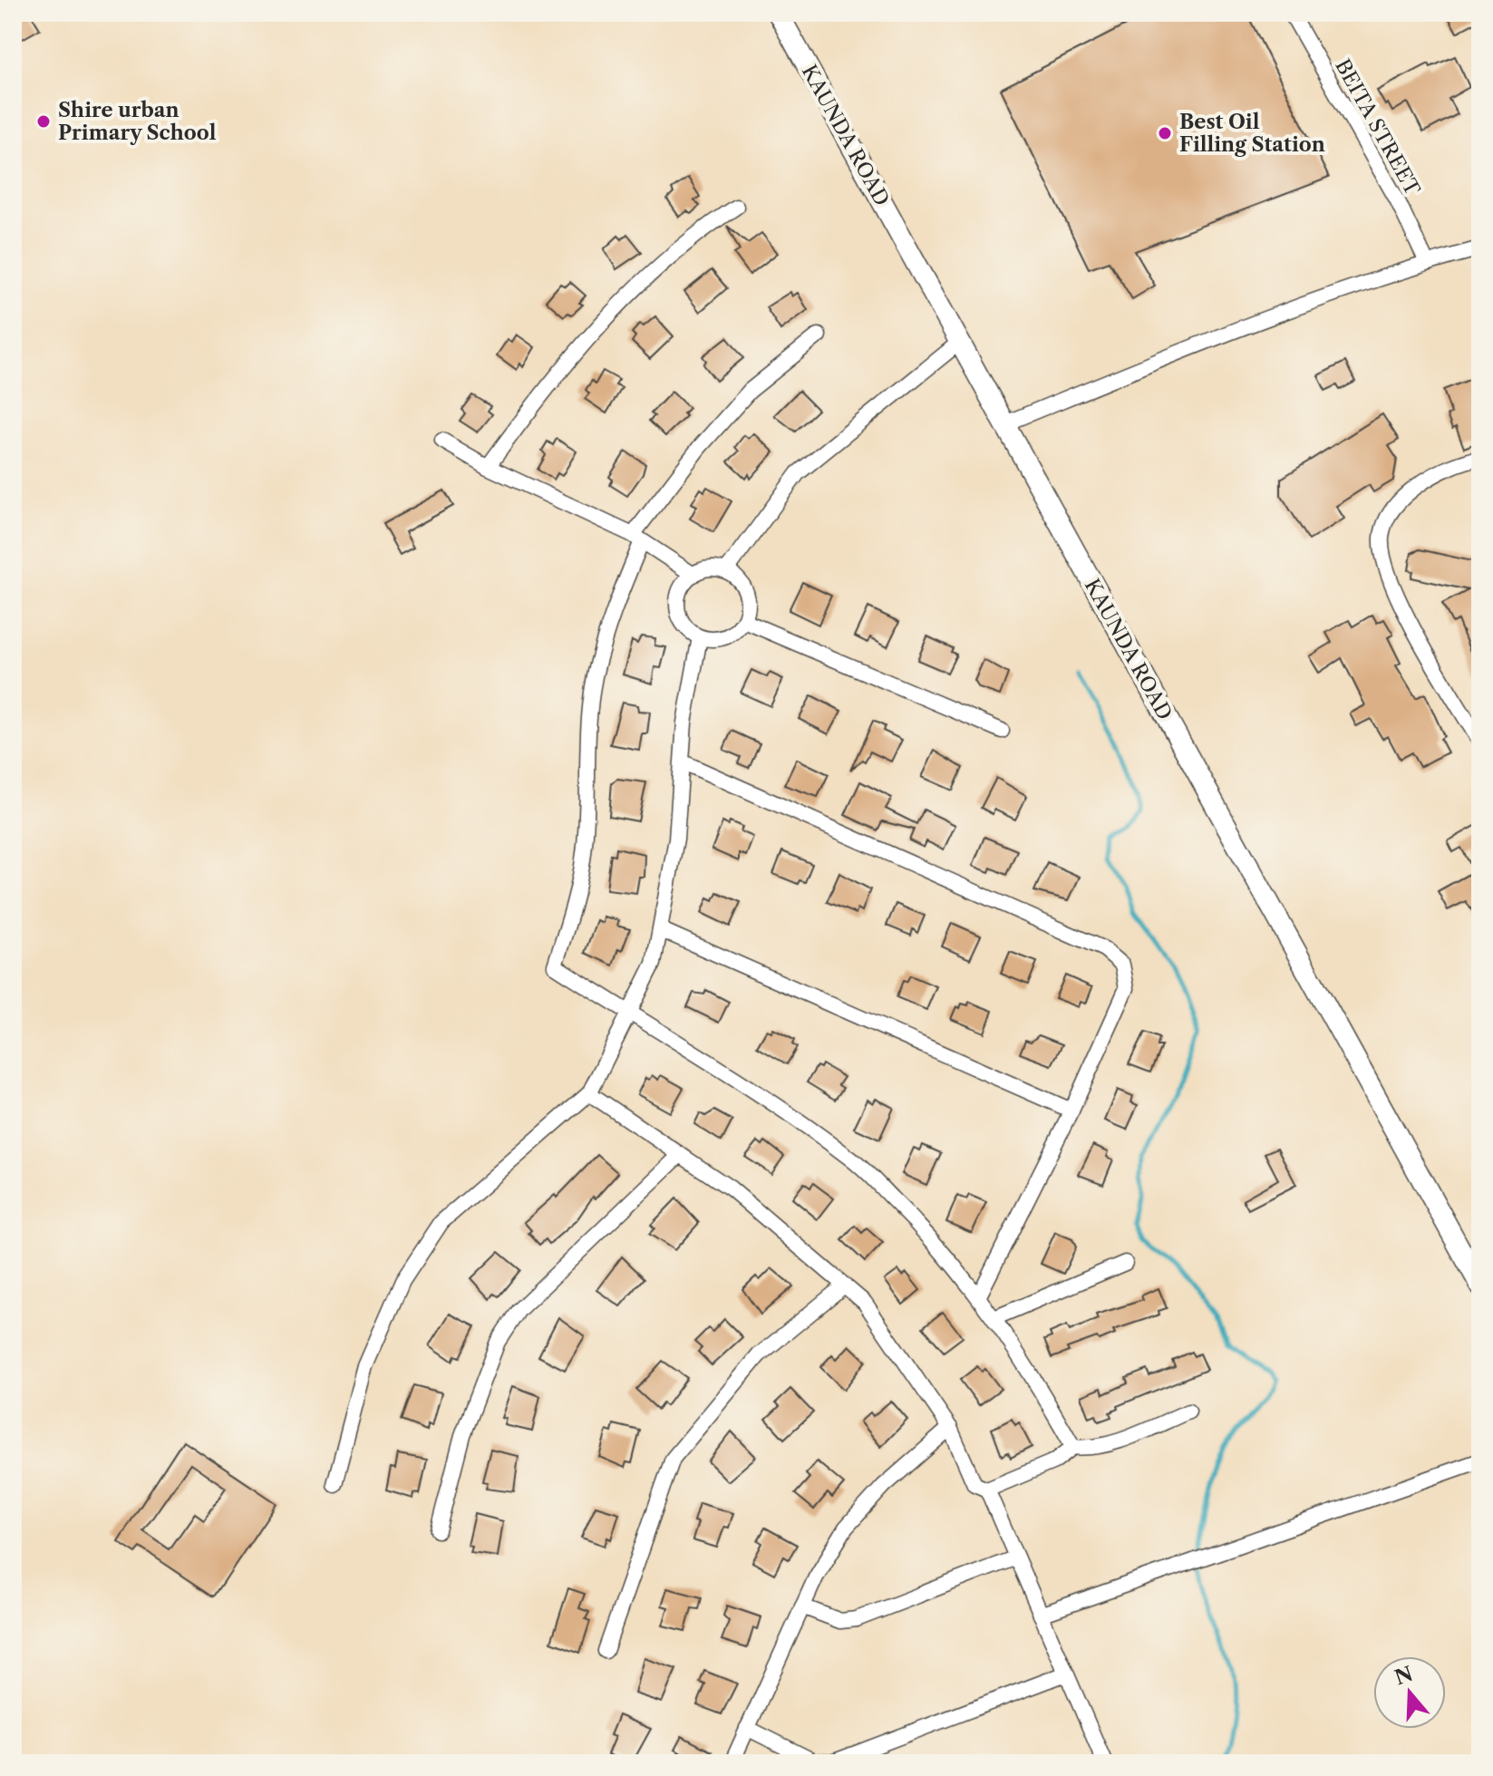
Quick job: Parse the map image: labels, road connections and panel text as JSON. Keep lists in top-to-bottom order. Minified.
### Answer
{"streets":{"main road":["KAUNDA ROAD"],"street":["BEITA STREET"]},"places":["Shire urban Primary School","Best Oil Filling Station"],"north":"top"}
